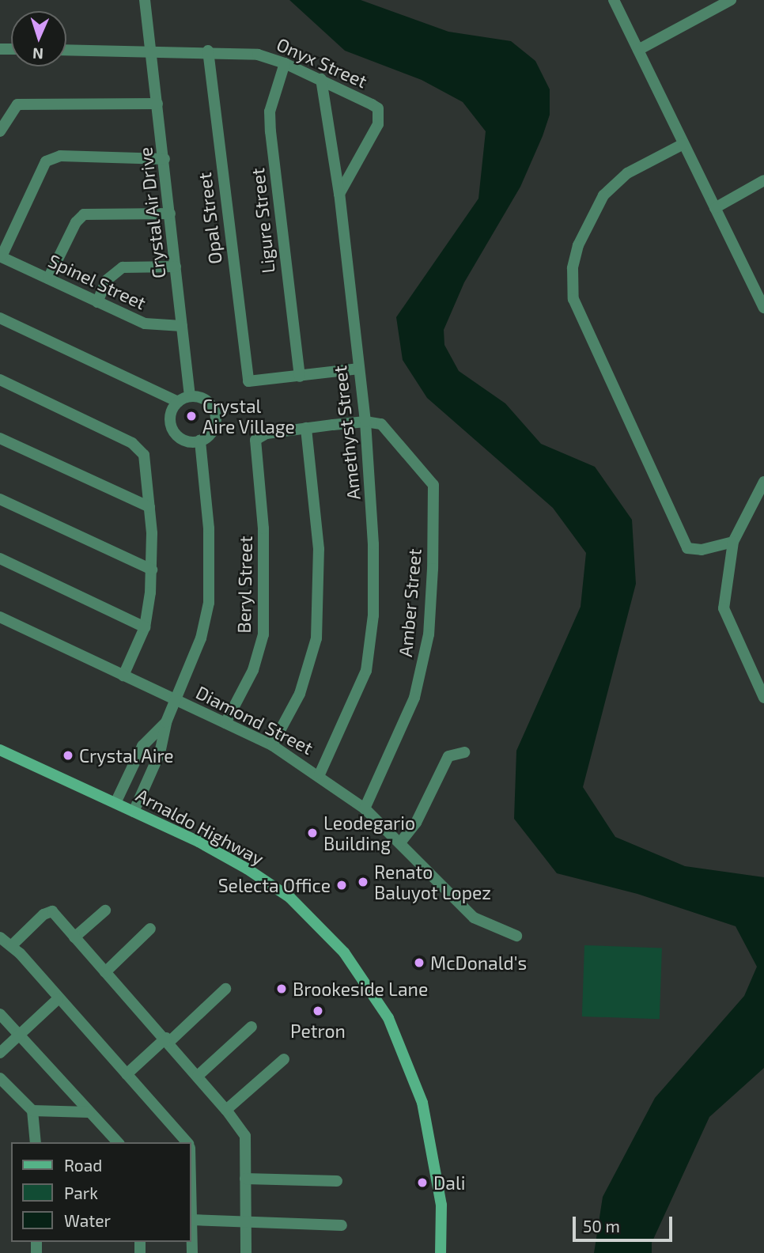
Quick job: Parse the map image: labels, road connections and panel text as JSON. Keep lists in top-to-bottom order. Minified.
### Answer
{"streets":{"main road":["Arnaldo Highway"],"street":["Onyx Street","Crystal Air Drive","Opal Street","Ligure Street","Spinel Street","Amethyst Street","Beryl Street","Amber Street","Diamond Street"]},"crossings":[["Onyx Street","Crystal Air Drive"],["Onyx Street","Opal Street"],["Onyx Street","Ligure Street"],["Onyx Street","Amethyst Street"],["Crystal Air Drive","Spinel Street"],["Opal Street","Ligure Street"],["Amethyst Street","Amber Street"],["Amethyst Street","Diamond Street"],["Beryl Street","Diamond Street"],["Amber Street","Diamond Street"]],"places":["Crystal Aire Village","Crystal Aire","Leodegario Building","Renato Baluyot Lopez","Selecta Office","McDonald's","Brookeside Lane","Petron","Dali"],"legend":["Road","Park","Water"],"scale_bar":"50 m","north":"bottom"}
